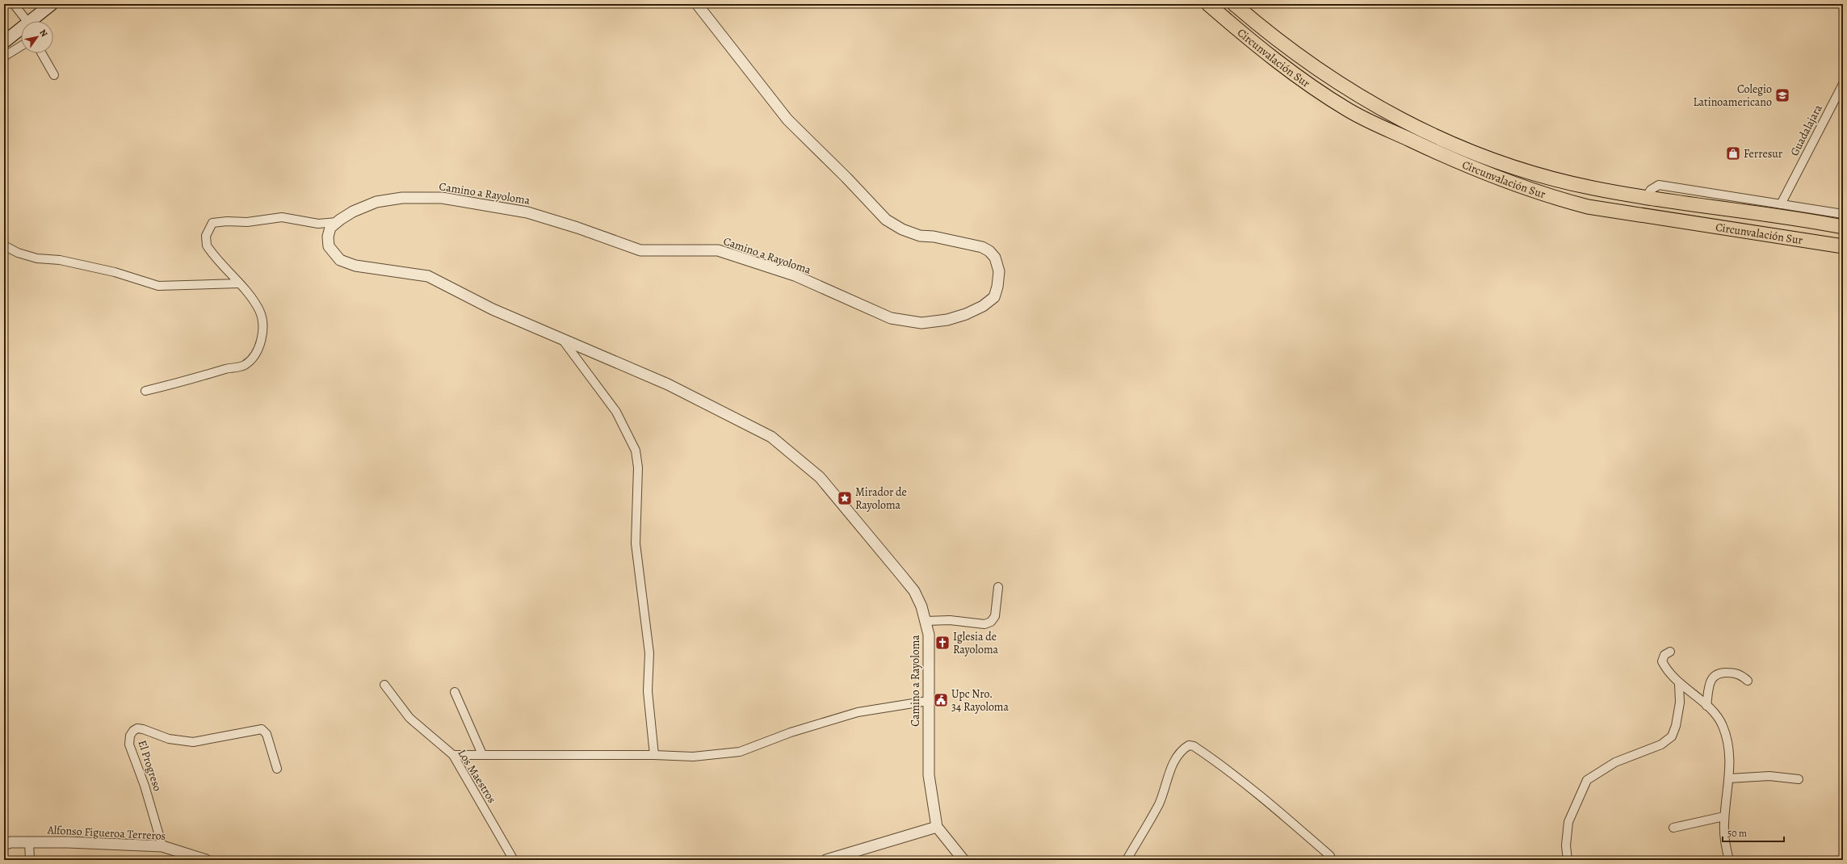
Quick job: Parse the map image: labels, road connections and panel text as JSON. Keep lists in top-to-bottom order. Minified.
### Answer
{"streets":{"highway":["Circunvalación Sur"],"street":["Guadalajara","Camino a Rayoloma","El Progreso","Los Maestros","Alfonso Figueroa Terreros"]},"crossings":[["El Progreso","Alfonso Figueroa Terreros"]],"places":{"school or university":["Colegio Latinoamericano"],"shop":["Ferresur"],"place":["Mirador de Rayoloma"],"church":["Iglesia de Rayoloma"],"public building":["Upc Nro. 34 Rayoloma"]},"scale_bar":"50 m","north":"top right"}
